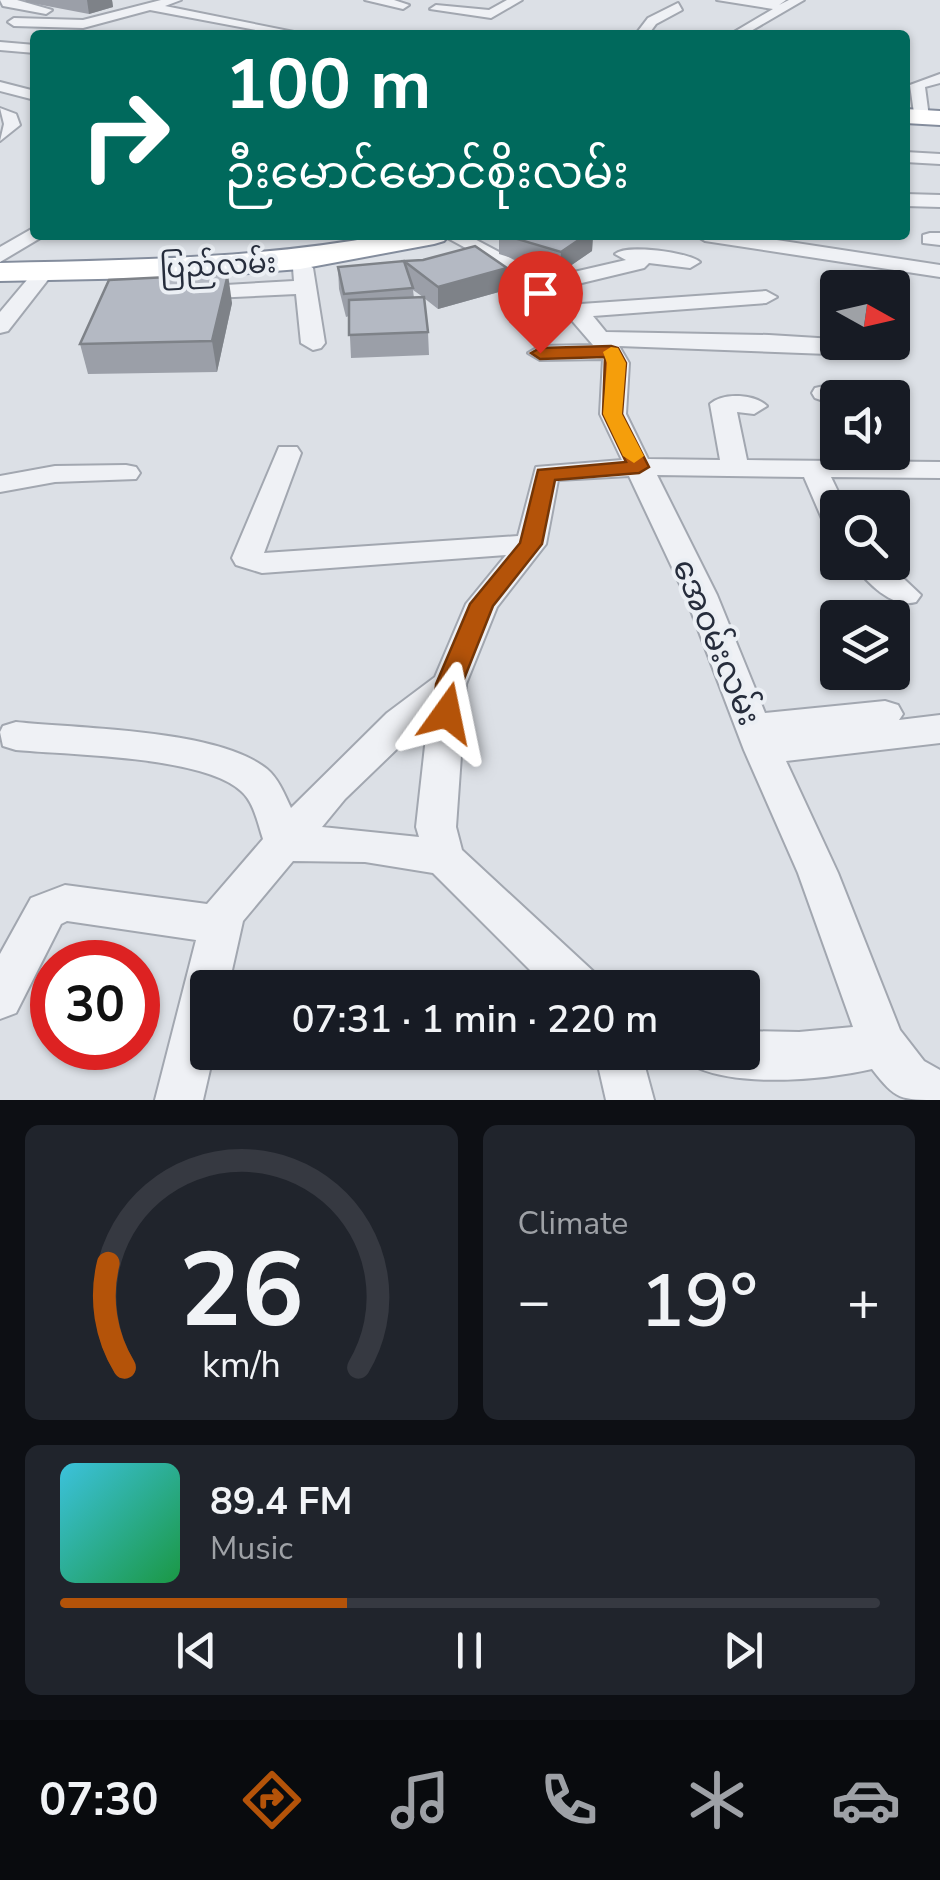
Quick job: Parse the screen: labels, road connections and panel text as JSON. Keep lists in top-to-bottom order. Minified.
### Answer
{"streets":{"highway":["ပြည်လမ်း"],"street":["အေဝမ်းလမ်း"]},"north":"right","page":{"turn":["100 m","ဉီးမောင်မောင်စိုးလမ်း"],"limit":"30","trip":"07:31 · 1 min · 220 m","tile":"Climate","heat":["−","19°","+"],"song":["89.4 FM","Music"],"tabs":"07:30","gauge":["26","km/h"]}}
